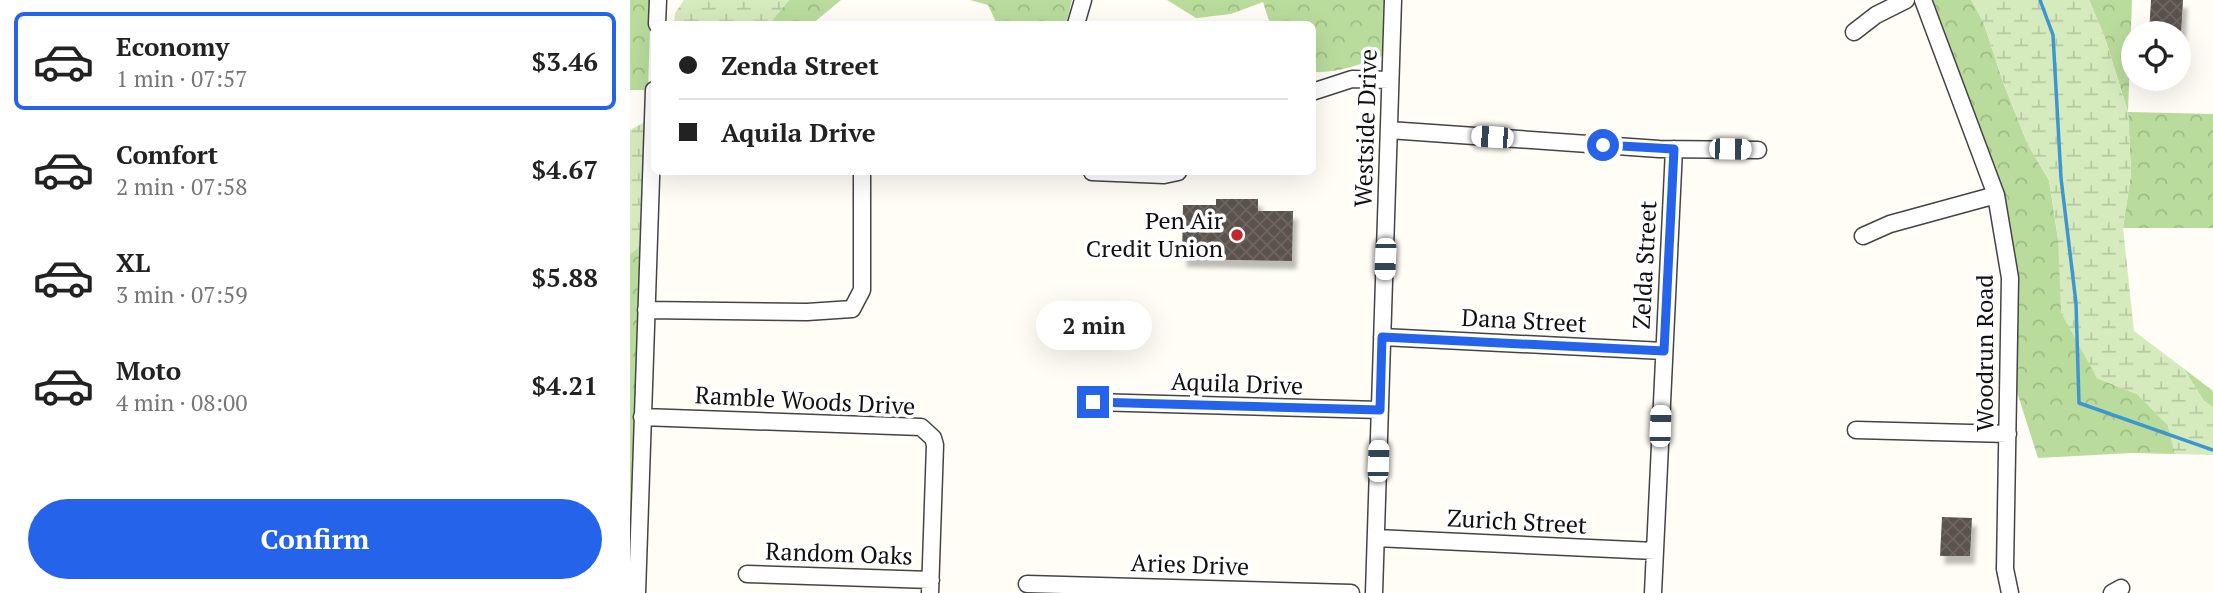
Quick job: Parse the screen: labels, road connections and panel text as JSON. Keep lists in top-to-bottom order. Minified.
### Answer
{"streets":{"street":["Westside Drive","Zelda Street","Dana Street","Woodrun Road","Aquila Drive","Ramble Woods Drive","Zurich Street","Random Oaks","Aries Drive"]},"crossings":[["Westside Drive","Dana Street"],["Westside Drive","Aquila Drive"],["Westside Drive","Zurich Street"],["Zelda Street","Dana Street"],["Zelda Street","Zurich Street"],["Ramble Woods Drive","Random Oaks"]],"places":["Pen Air Credit Union"],"page":{"list":[{"name":"Economy","note":"1 min · 07:57","value":"$3.46"},{"name":"Comfort","note":"2 min · 07:58","value":"$4.67"},{"name":"XL","note":"3 min · 07:59","value":"$5.88"},{"name":"Moto","note":"4 min · 08:00","value":"$4.21"}],"banner":["Zenda Street","Aquila Drive"],"bubble":"2 min","buttons":"Confirm"}}
